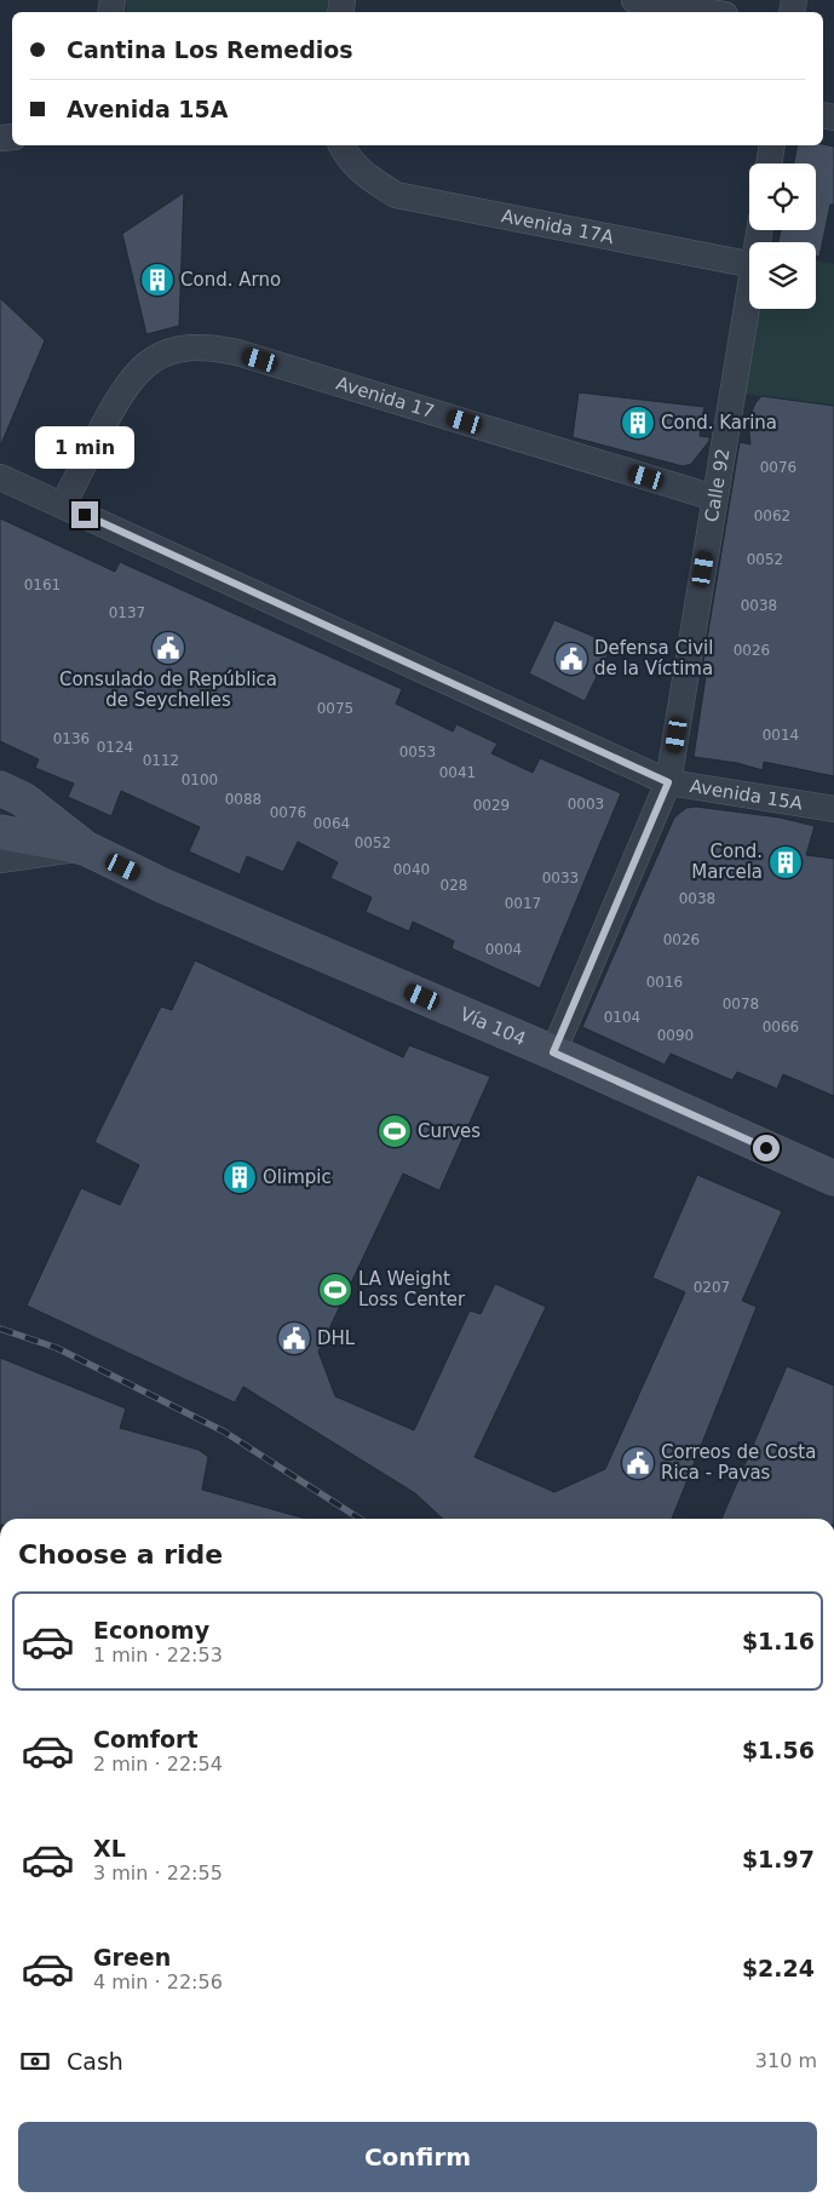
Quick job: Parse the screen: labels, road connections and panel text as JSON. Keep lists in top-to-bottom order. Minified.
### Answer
{"streets":{"main road":["Vía 104"],"street":["Avenida 17A","Avenida 17","Calle 92","Avenida 15A"]},"crossings":[["Avenida 17","Calle 92"],["Avenida 17","Avenida 15A"],["Calle 92","Avenida 15A"],["Calle 92","Vía 104"]],"places":{"building":["Cond. Arno","Cond. Karina","Cond. Marcela","Olimpic"],"public building":["Consulado de República de Seychelles","Defensa Civil de la Víctima","DHL","Correos de Costa Rica - Pavas"],"sports":["Curves","LA Weight Loss Center"]},"house_numbers":["0076","0062","0052","0161","0038","0137","0026","0075","0014","0136","0124","0053","0112","0041","0100","0088","0003","0029","0076","0064","0052","0040","0033","028","0038","0017","0026","0004","0016","0078","0104","0066","0090","0207"],"page":{"banner":["Cantina Los Remedios","Avenida 15A"],"bubble":"1 min","heading":"Choose a ride","list":[{"name":"Economy","note":"1 min · 22:53","value":"$1.16"},{"name":"Comfort","note":"2 min · 22:54","value":"$1.56"},{"name":"XL","note":"3 min · 22:55","value":"$1.97"},{"name":"Green","note":"4 min · 22:56","value":"$2.24"}],"pay":["Cash","310 m"],"buttons":"Confirm"}}
